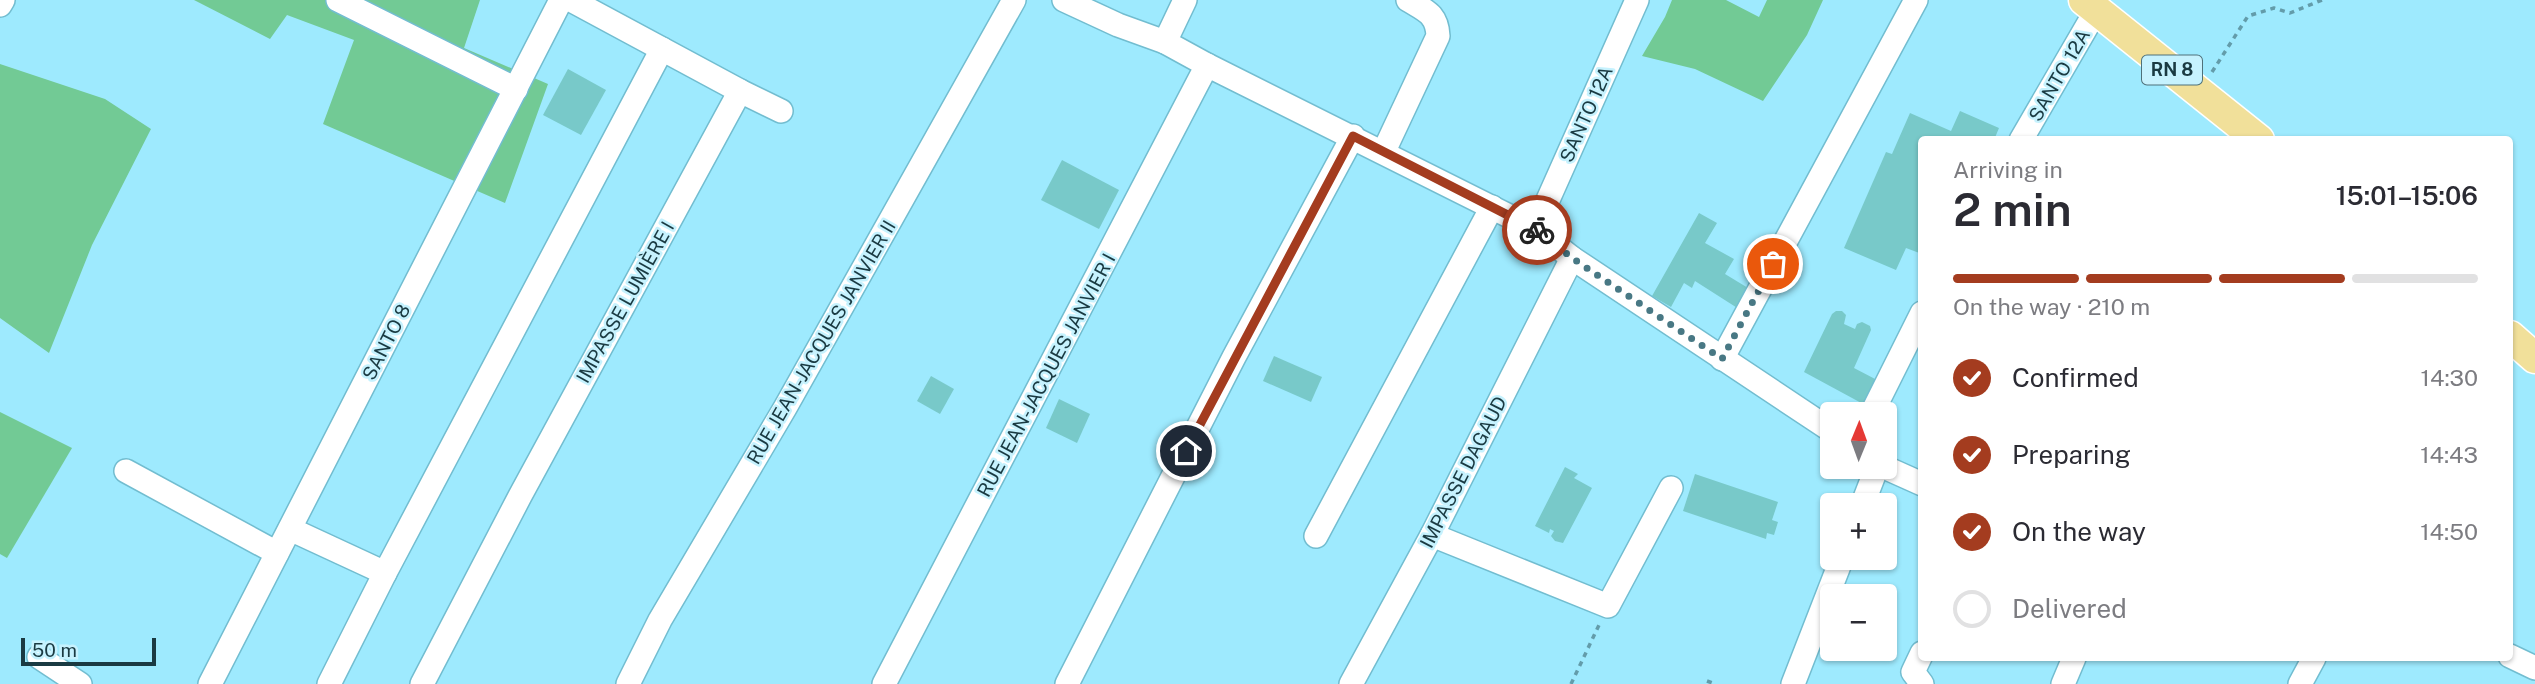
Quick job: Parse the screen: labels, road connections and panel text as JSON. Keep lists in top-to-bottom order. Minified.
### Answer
{"streets":{"main road":["RN 8"],"street":["SANTO 12A","IMPASSE LUMIÈRE I","SANTO 8","RUE JEAN-JACQUES JANVIER II","RUE JEAN-JACQUES JANVIER I","IMPASSE DAGAUD"]},"crossings":[["RN 8","SANTO 12A"]],"scale_bar":"50 m","north":"top","page":{"heading":["2 min","Arriving in","15:01–15:06"],"bar":"On the way · 210 m","list":[["Confirmed","14:30"],["Preparing","14:43"],["On the way","14:50"],"Delivered"],"map_buttons":["+","−"],"scale":"50 m"}}
